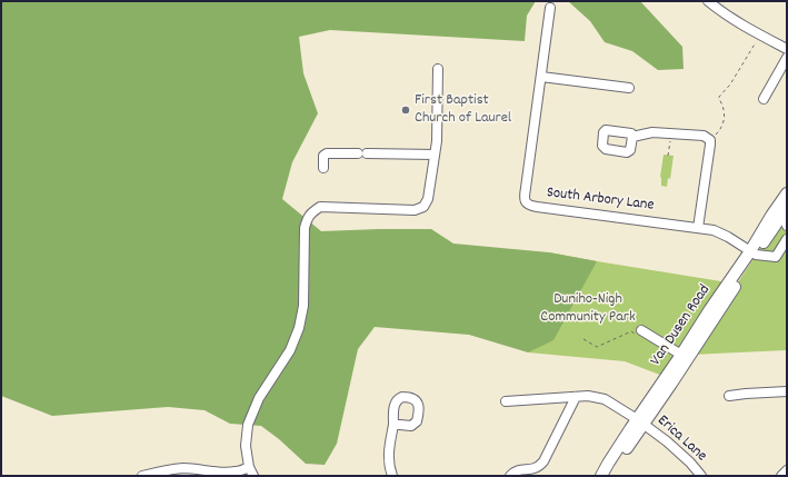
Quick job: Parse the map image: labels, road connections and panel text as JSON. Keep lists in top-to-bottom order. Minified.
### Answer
{"streets":{"main road":["Van Dusen Road"],"street":["South Arbory Lane","Erica Lane"]},"crossings":[["South Arbory Lane","Van Dusen Road"],["Van Dusen Road","Erica Lane"]],"parks":["Duniho-Nigh Community Park"],"places":["First Baptist Church of Laurel"]}
